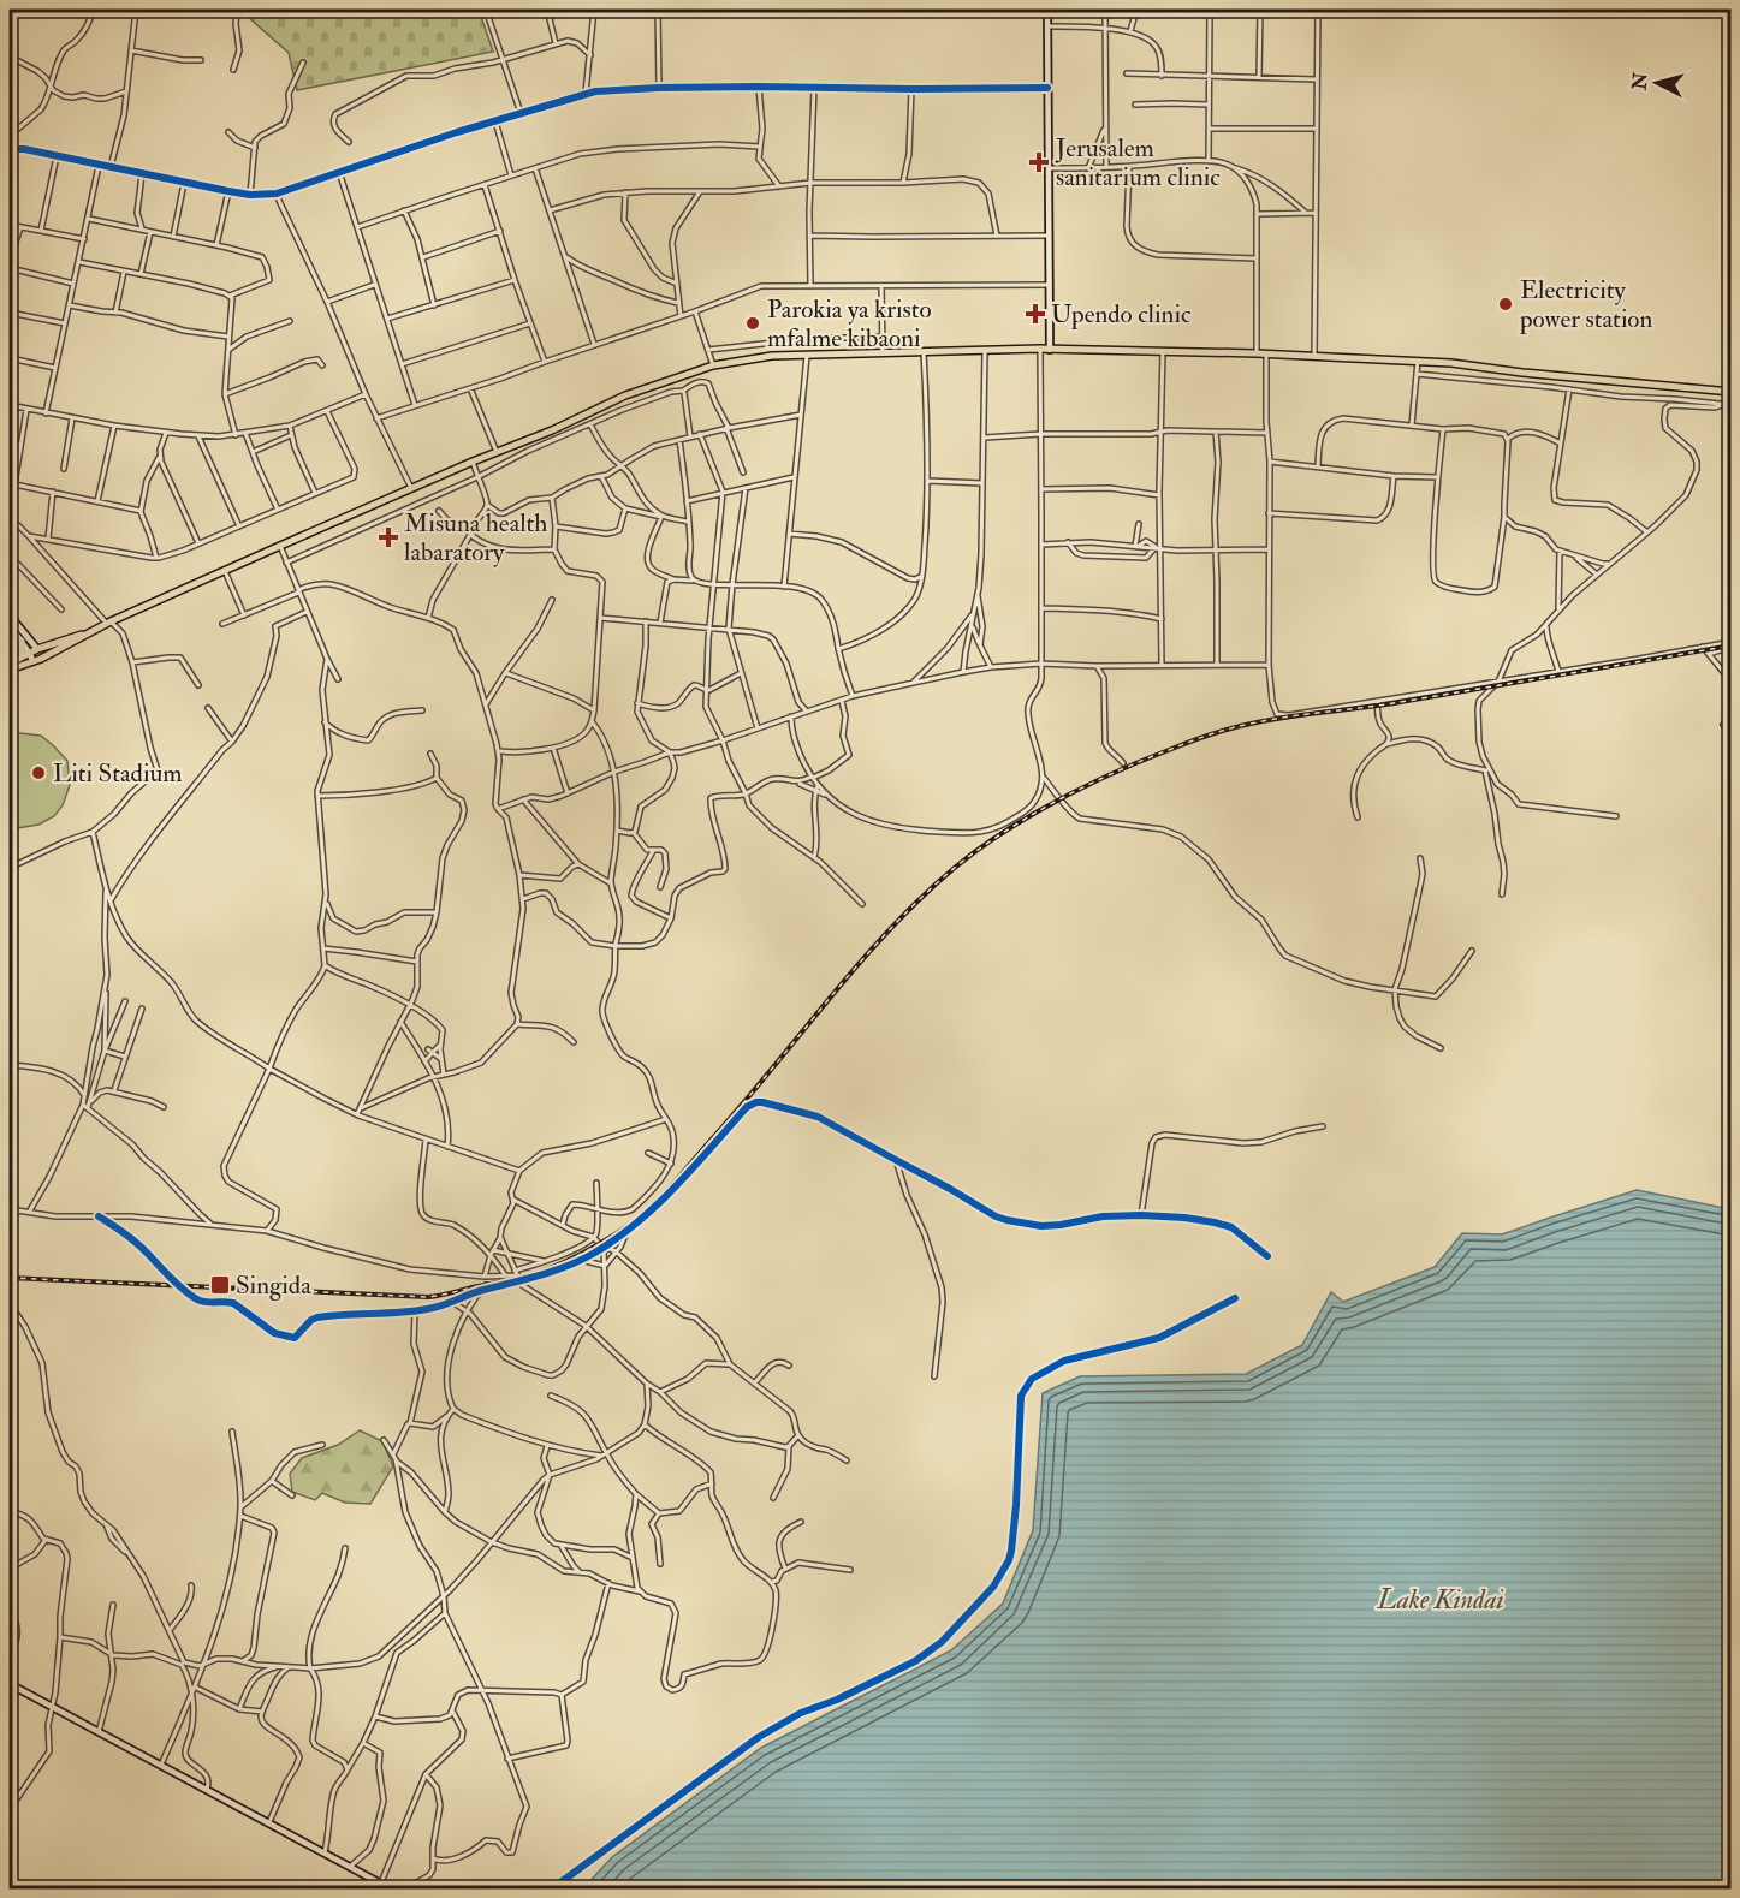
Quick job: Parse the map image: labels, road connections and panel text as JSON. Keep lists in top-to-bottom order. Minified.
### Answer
{"water":["Lake Kindai"],"places":{"health":["Jerusalem sanitarium clinic","Upendo clinic","Misuna health labaratory"],"other":["Electricity power station","Parokia ya kristo mfalme kibaoni","Liti Stadium"],"transit":["Singida"]},"north":"left"}
